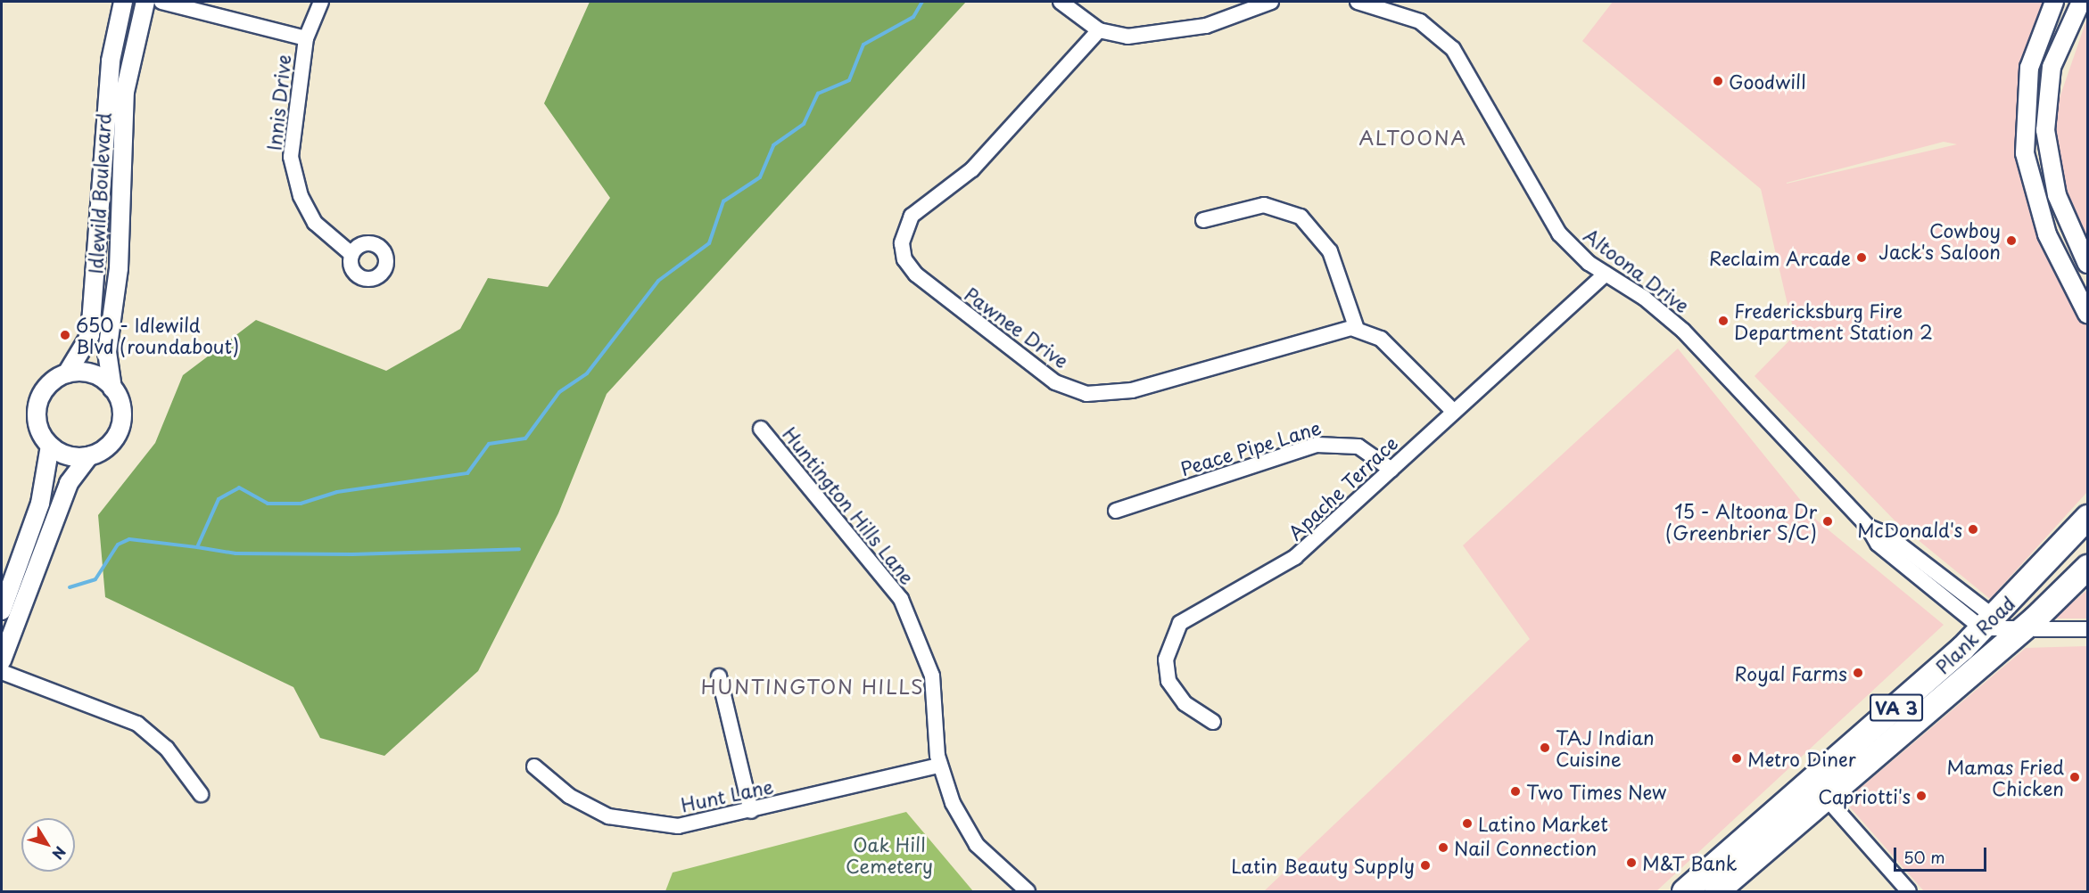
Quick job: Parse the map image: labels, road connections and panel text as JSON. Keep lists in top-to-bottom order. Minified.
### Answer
{"streets":{"highway":["Plank Road","VA 3"],"street":["Innis Drive","Idlewild Boulevard","Altoona Drive","Pawnee Drive","Peace Pipe Lane","Apache Terrace","Huntington Hills Lane","Hunt Lane"]},"crossings":[["Altoona Drive","Apache Terrace"],["Altoona Drive","Plank Road"],["Pawnee Drive","Apache Terrace"],["Peace Pipe Lane","Apache Terrace"],["Huntington Hills Lane","Hunt Lane"]],"districts":["ALTOONA","HUNTINGTON HILLS"],"parks":["Oak Hill Cemetery"],"places":["Goodwill","Cowboy Jack's Saloon","Reclaim Arcade","Fredericksburg Fire Department Station 2","650 - Idlewild Blvd (roundabout)","15 - Altoona Dr (Greenbrier S/C)","McDonald's","Royal Farms","TAJ Indian Cuisine","Metro Diner","Mamas Fried Chicken","Two Times New","Capriotti's","Latino Market","Nail Connection","M&T Bank","Latin Beauty Supply"],"scale_bar":"50 m","north":"bottom right"}
